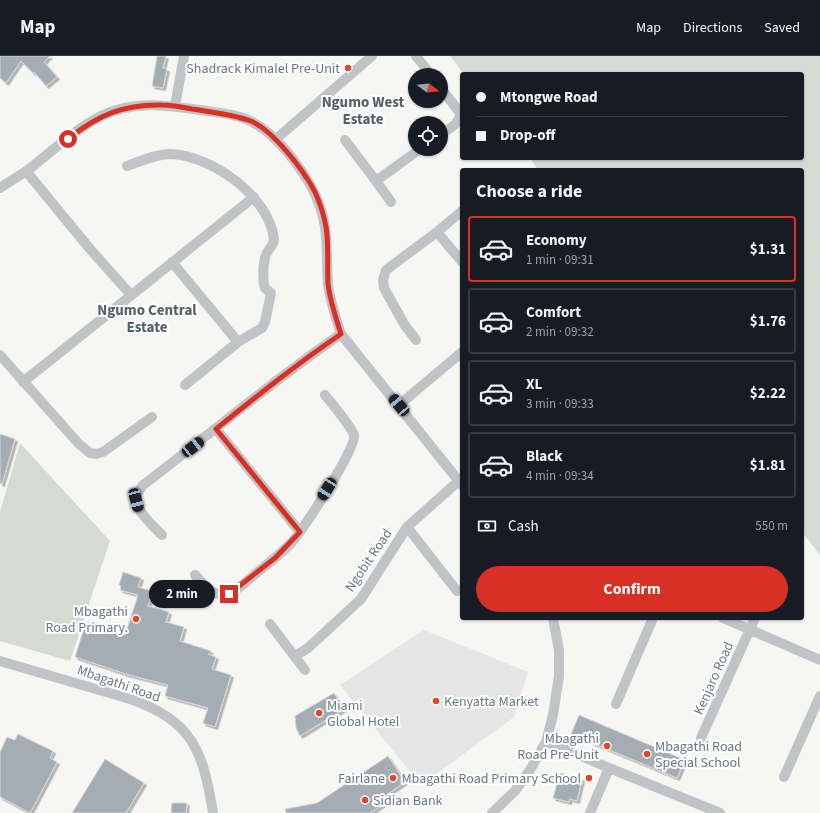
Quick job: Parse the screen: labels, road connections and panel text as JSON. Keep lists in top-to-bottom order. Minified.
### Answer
{"streets":{"street":["Ngobit Road","Kenjaro Road","Mbagathi Road"]},"districts":["Ngumo West Estate","Ngumo Central Estate"],"places":["Shadrack Kimalel Pre-Unit","Mbagathi Road Primary.","Kenyatta Market","Miami Global Hotel","Mbagathi Road Pre-Unit","Mbagathi Road Special School","Fairlane","Mbagathi Road Primary School","Sidian Bank"],"north":"right","page":{"header":"Map","nav":["Map","Directions","Saved"],"banner":["Mtongwe Road","Drop-off"],"heading":"Choose a ride","list":[{"name":"Economy","note":"1 min · 09:31","value":"$1.31"},{"name":"Comfort","note":"2 min · 09:32","value":"$1.76"},{"name":"XL","note":"3 min · 09:33","value":"$2.22"},{"name":"Black","note":"4 min · 09:34","value":"$1.81"}],"pay":["Cash","550 m"],"buttons":"Confirm","bubble":"2 min"}}
